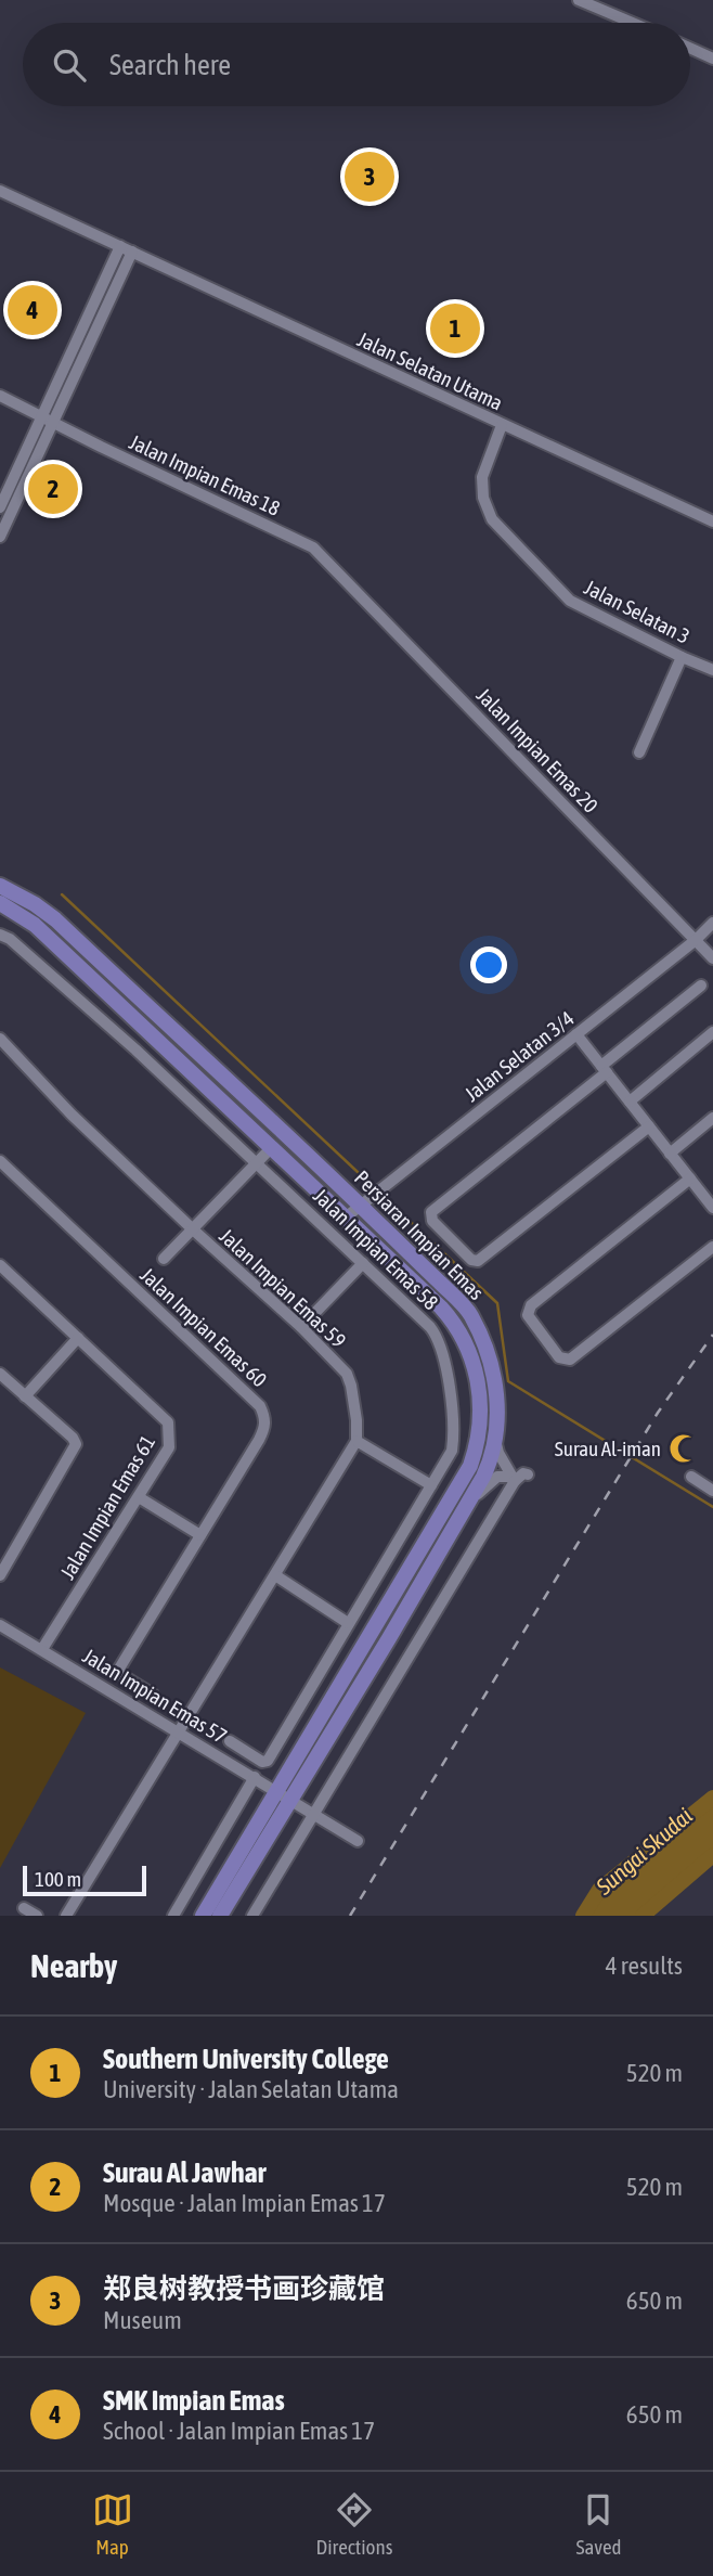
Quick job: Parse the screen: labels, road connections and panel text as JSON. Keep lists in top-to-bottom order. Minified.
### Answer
{"streets":{"main road":["Persiaran Impian Emas"],"street":["Jalan Selatan Utama","Jalan Impian Emas 18","Jalan Selatan 3","Jalan Impian Emas 20","Jalan Selatan 3/4","Jalan Impian Emas 58","Jalan Impian Emas 59","Jalan Impian Emas 60","Jalan Impian Emas 61","Jalan Impian Emas 57"]},"crossings":[["Jalan Selatan Utama","Jalan Selatan 3"],["Jalan Impian Emas 18","Jalan Impian Emas 20"],["Jalan Impian Emas 20","Jalan Selatan 3/4"],["Jalan Selatan 3/4","Persiaran Impian Emas"],["Persiaran Impian Emas","Jalan Impian Emas 57"],["Jalan Impian Emas 61","Jalan Impian Emas 57"]],"water":["Sungai Skudai"],"places":{"mosque":["Surau Al-iman"]},"scale_bar":"100 m","page":{"search":"Search here","pins":["3","4","1","2"],"scale":"100 m","heading":["Nearby","4 results"],"list":[{"mark":"1","name":"Southern University College","note":"University · Jalan Selatan Utama","value":"520 m"},{"mark":"2","name":"Surau Al Jawhar","note":"Mosque · Jalan Impian Emas 17","value":"520 m"},{"mark":"3","name":"郑良树教授书画珍藏馆","note":"Museum","value":"650 m"},{"mark":"4","name":"SMK Impian Emas","note":"School · Jalan Impian Emas 17","value":"650 m"}],"nav":["Map","Directions","Saved"]}}
